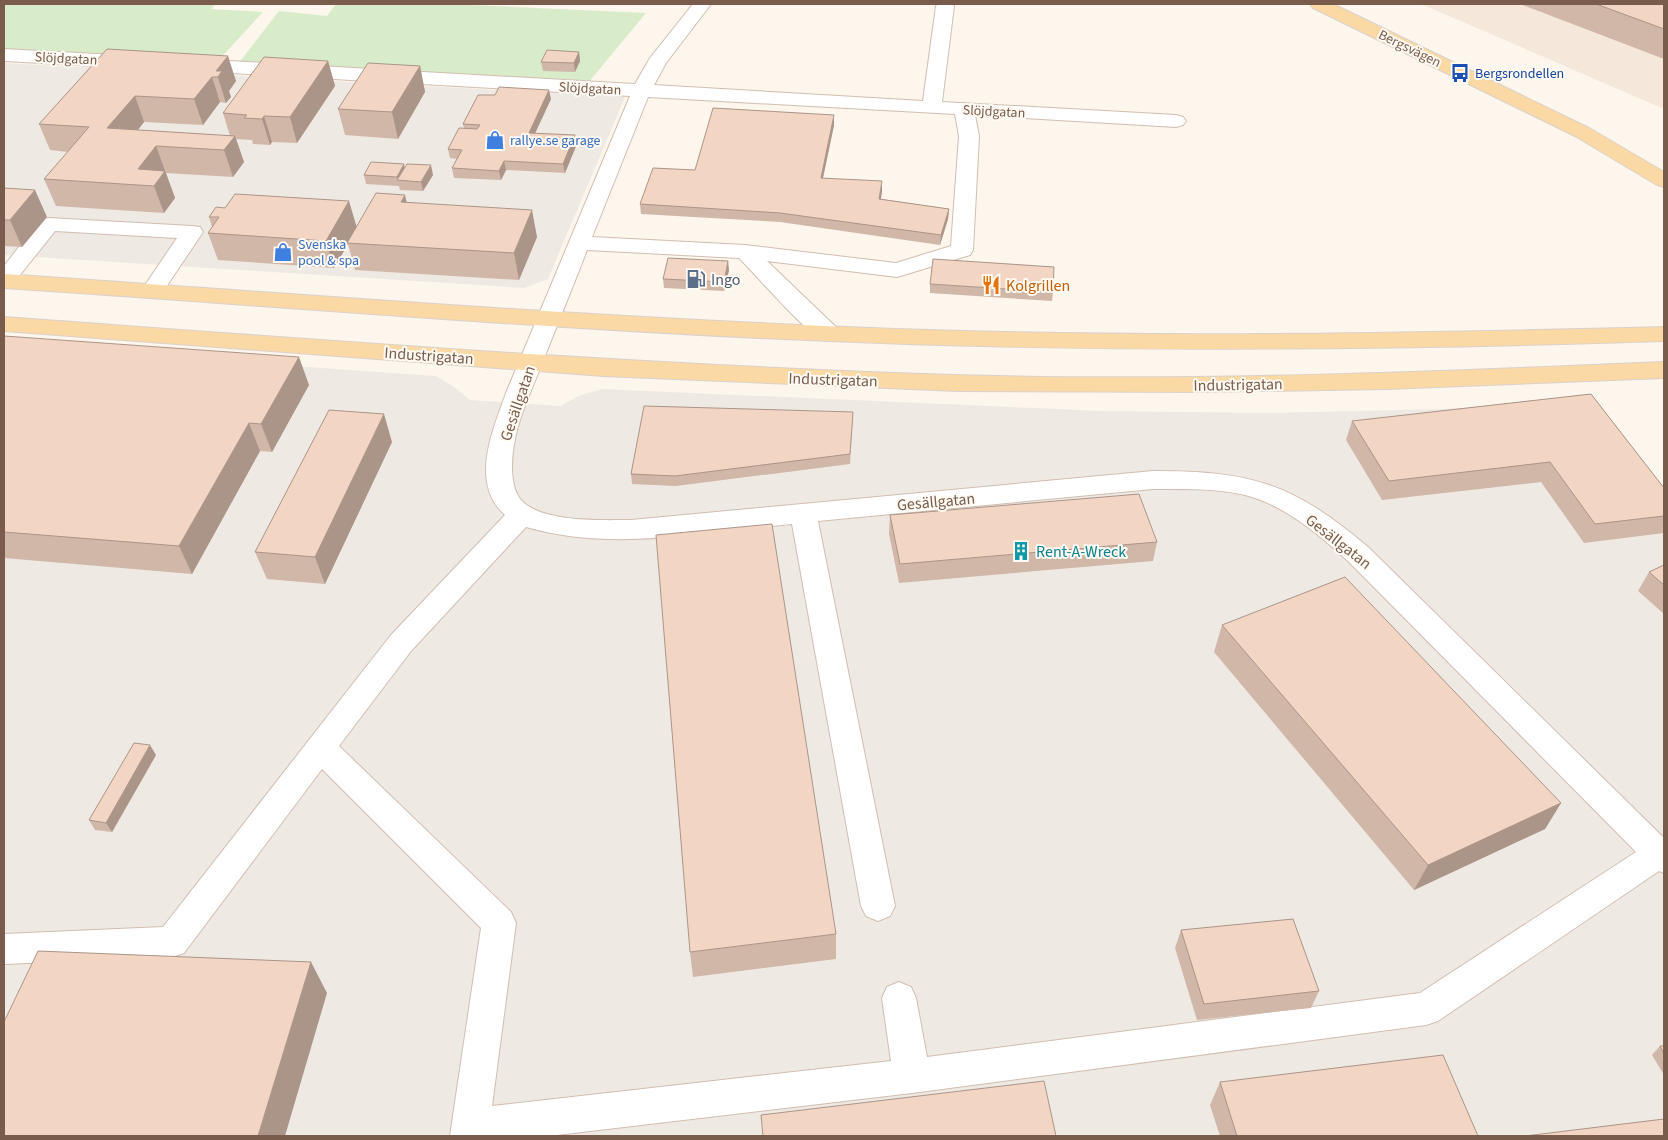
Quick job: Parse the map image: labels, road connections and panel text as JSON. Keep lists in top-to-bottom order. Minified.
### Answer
{"streets":{"main road":["Bergsvägen","Industrigatan"],"street":["Slöjdgatan","Gesällgatan"]},"crossings":[["Slöjdgatan","Gesällgatan"],["Industrigatan","Gesällgatan"]],"places":{"bus stop":["Bergsrondellen"],"shop":["rallye.se garage","Svenska pool & spa"],"fuel station":["Ingo"],"restaurant":["Kolgrillen"],"building":["Rent-A-Wreck"]}}
